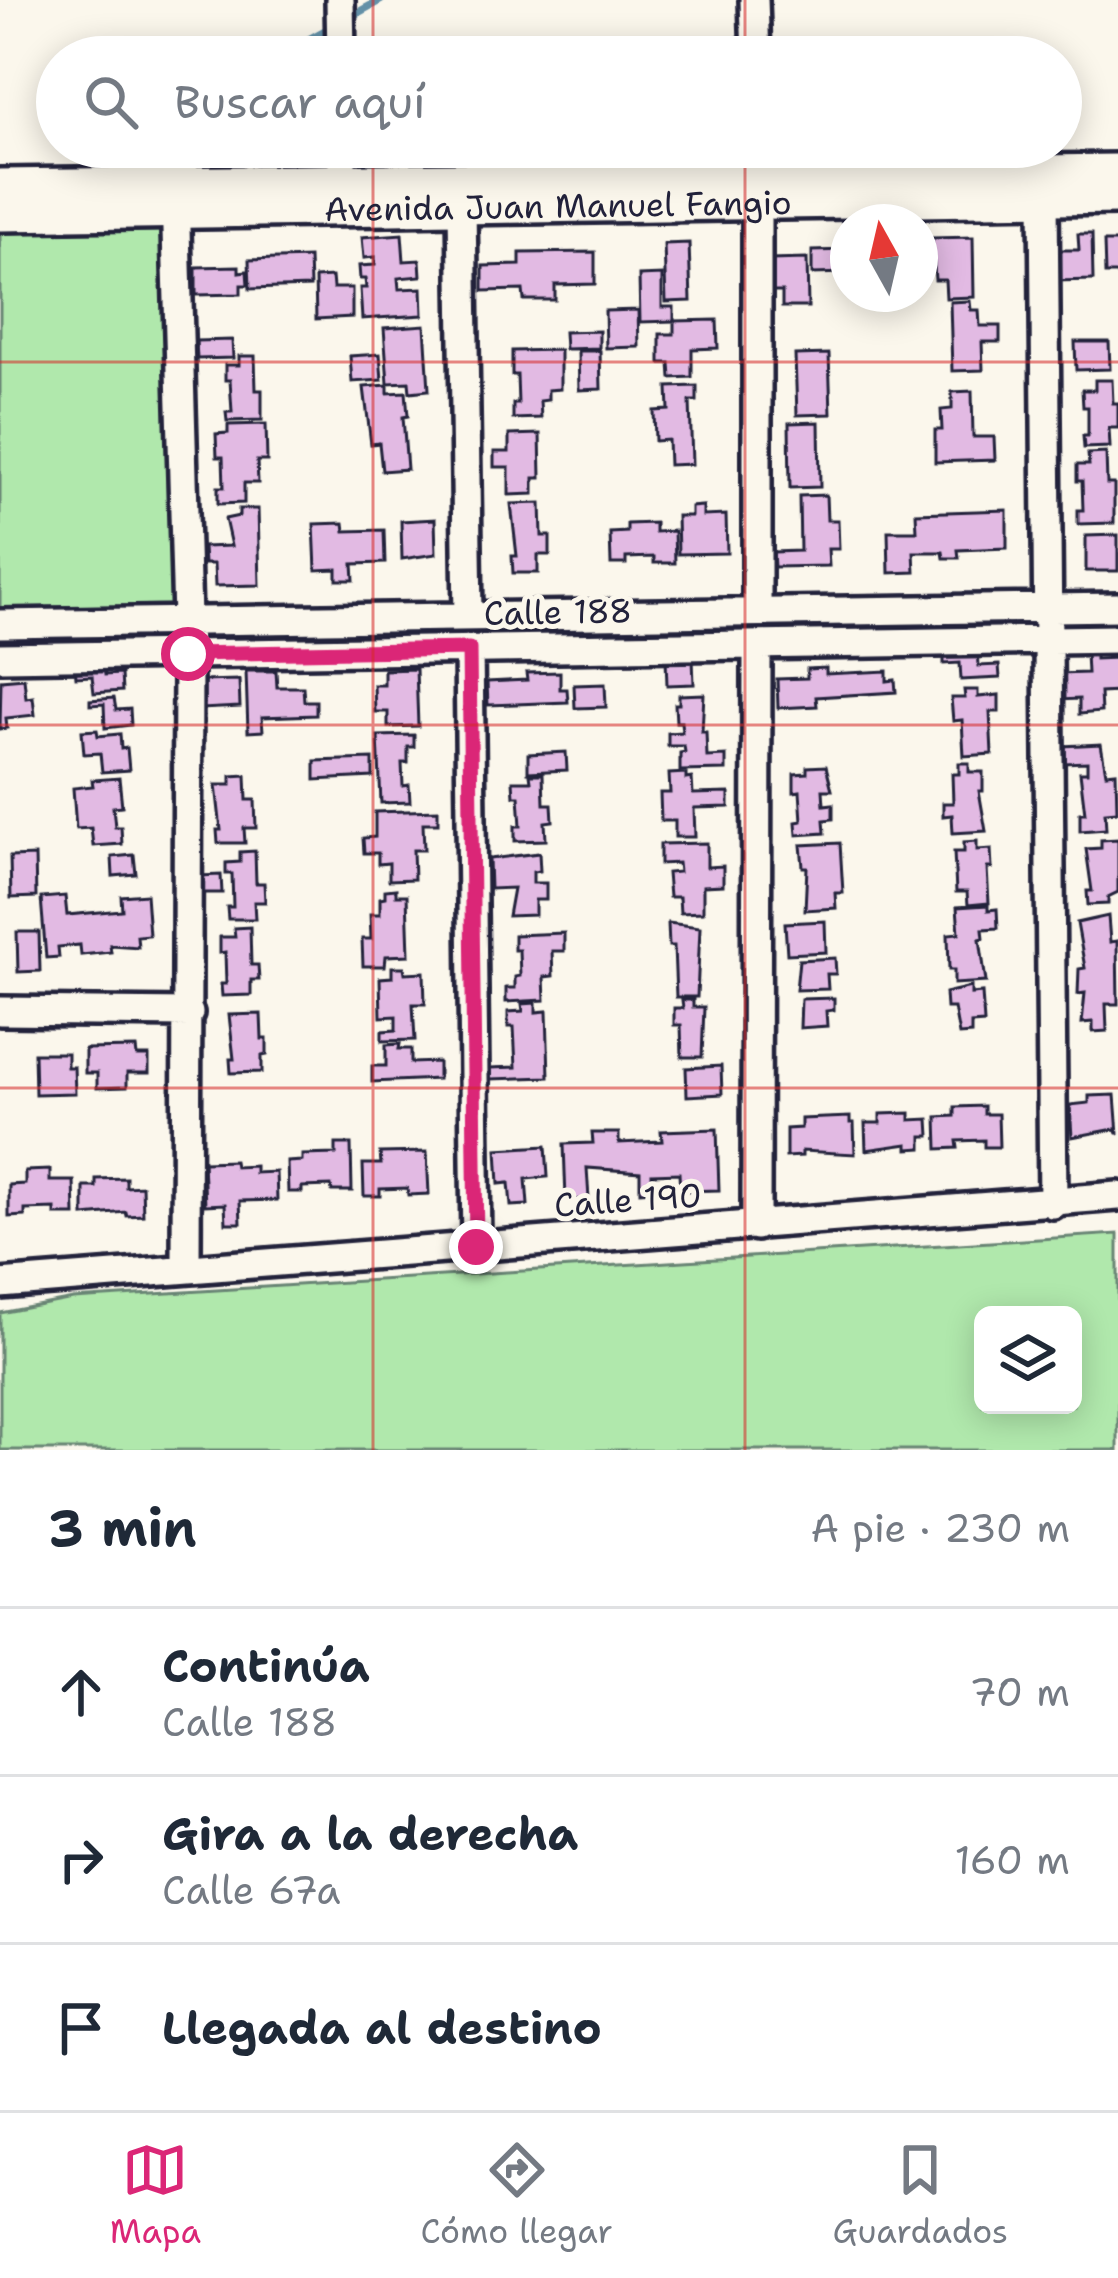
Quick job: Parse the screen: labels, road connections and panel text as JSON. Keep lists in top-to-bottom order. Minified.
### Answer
{"streets":{"main road":["Avenida Juan Manuel Fangio"],"street":["Calle 188","Calle 190"]},"north":"top","page":{"search":"Buscar aquí","heading":["3 min","A pie · 230 m"],"list":[["Continúa","Calle 188","70 m"],["Gira a la derecha","Calle 67a","160 m"],"Llegada al destino"],"nav":["Mapa","Cómo llegar","Guardados"]}}
